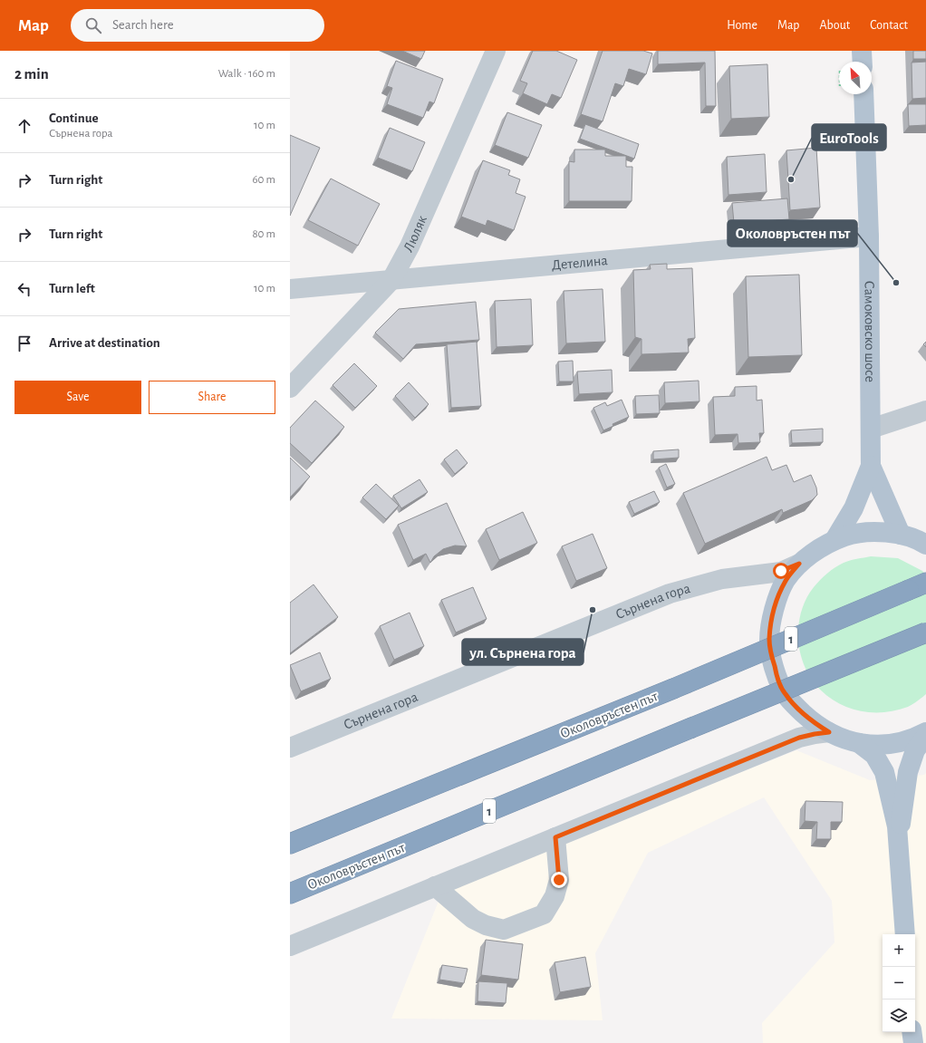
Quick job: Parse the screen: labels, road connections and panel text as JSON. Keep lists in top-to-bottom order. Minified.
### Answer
{"streets":{"highway":["1","Околовръстен път"],"main road":["Самоковско шосе"],"street":["Люляк","Детелина","Сърнена гора"]},"crossings":[["Люляк","Детелина"],["Детелина","Самоковско шосе"]],"places":["EuroTools","Околовръстен път","ул. Сърнена гора"],"north":"top left","page":{"header":"Map","search":"Search here","nav":["Home","Map","About","Contact"],"heading":["2 min","Walk · 160 m"],"list":[["Continue","Сърнена гора","10 m"],["Turn right","60 m"],["Turn right","80 m"],["Turn left","10 m"],"Arrive at destination"],"buttons":["Save","Share"],"map_buttons":["+","−"]}}
